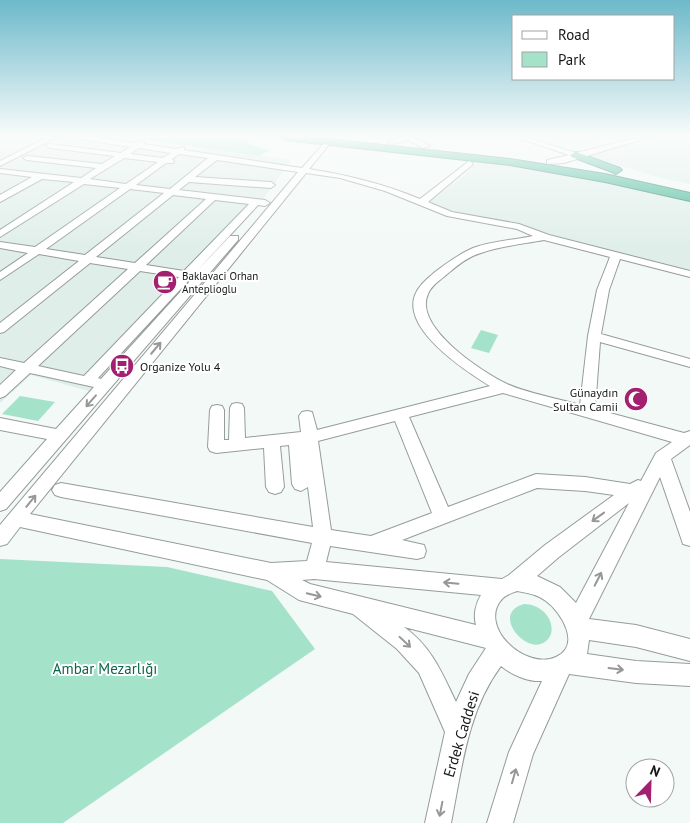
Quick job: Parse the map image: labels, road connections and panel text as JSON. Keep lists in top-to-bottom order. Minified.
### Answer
{"streets":{"street":["Erdek Caddesi"]},"parks":["Ambar Mezarlığı"],"places":{"cafe":["Baklavaci Orhan Anteplioglu"],"bus stop":["Organize Yolu 4"],"mosque":["Günaydın Sultan Camii"]},"legend":["Road","Park"],"north":"top right"}
